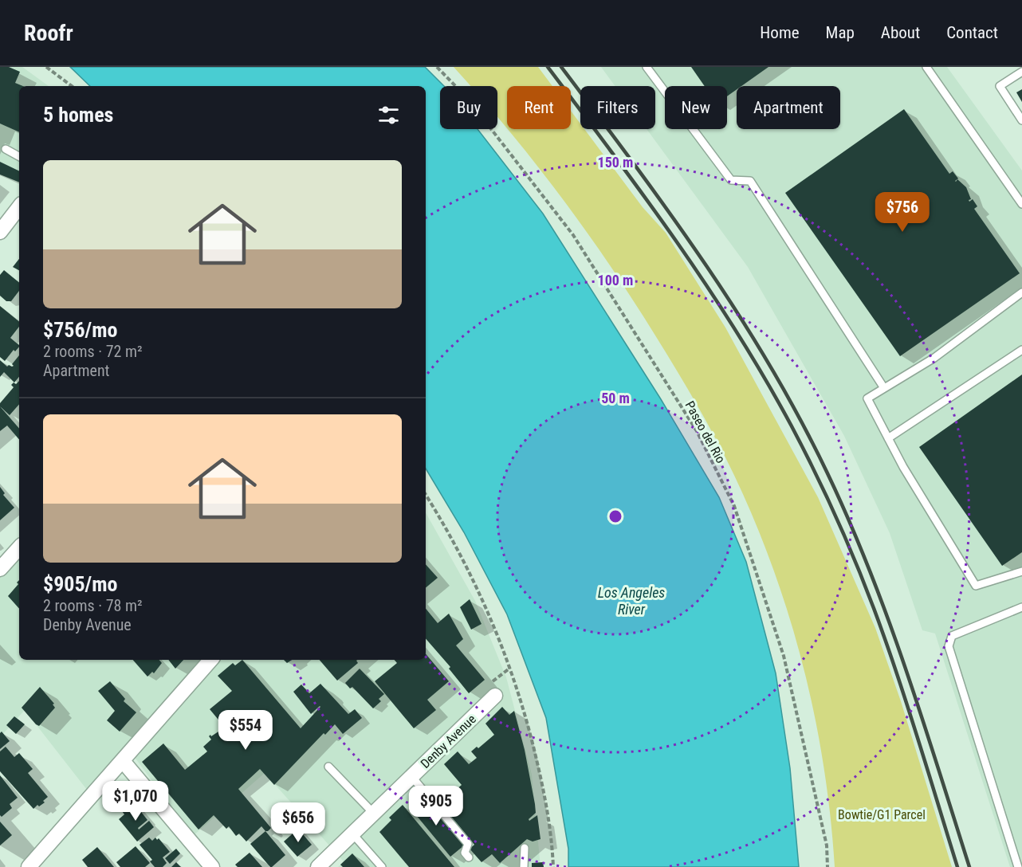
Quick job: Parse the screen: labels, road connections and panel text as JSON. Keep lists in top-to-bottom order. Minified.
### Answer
{"streets":{"street":["Denby Avenue"],"path":["Paseo del Rio"]},"water":["Los Angeles River"],"parks":["Bowtie/G1 Parcel"],"page":{"header":"Roofr","nav":["Home","Map","About","Contact"],"chip":["Buy","Rent","Filters","New","Apartment"],"heading":"5 homes","list":[{"name":"$756/mo","note":"2 rooms · 72 m² · Apartment"},{"name":"$905/mo","note":"2 rooms · 78 m² · Denby Avenue"}],"price":["$756","$554","$1,070","$905","$656"]},"rings":["150 m","100 m","50 m"]}
